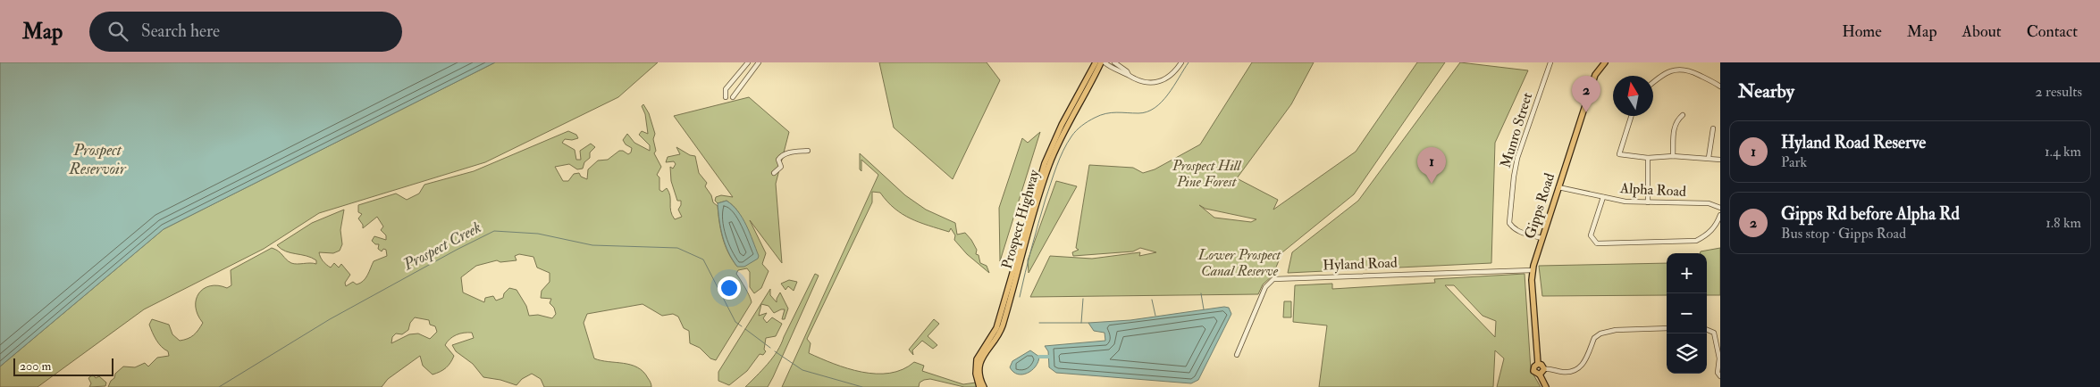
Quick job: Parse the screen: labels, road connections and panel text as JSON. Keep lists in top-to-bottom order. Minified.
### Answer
{"streets":{"main road":["Gipps Road","Prospect Highway"],"street":["Munro Street","Alpha Road","Hyland Road"]},"crossings":[["Munro Street","Gipps Road"],["Alpha Road","Gipps Road"],["Gipps Road","Hyland Road"]],"water":["Prospect Reservoir","Prospect Creek"],"parks":["Prospect Hill Pine Forest","Lower Prospect Canal Reserve"],"scale_bar":"200 m","north":"top","page":{"header":"Map","search":"Search here","nav":["Home","Map","About","Contact"],"heading":["Nearby","2 results"],"pins":["2","1"],"list":[{"mark":"1","name":"Hyland Road Reserve","note":"Park","value":"1.4 km"},{"mark":"2","name":"Gipps Rd before Alpha Rd","note":"Bus stop · Gipps Road","value":"1.8 km"}],"map_buttons":["+","−"],"scale":"200 m"}}
